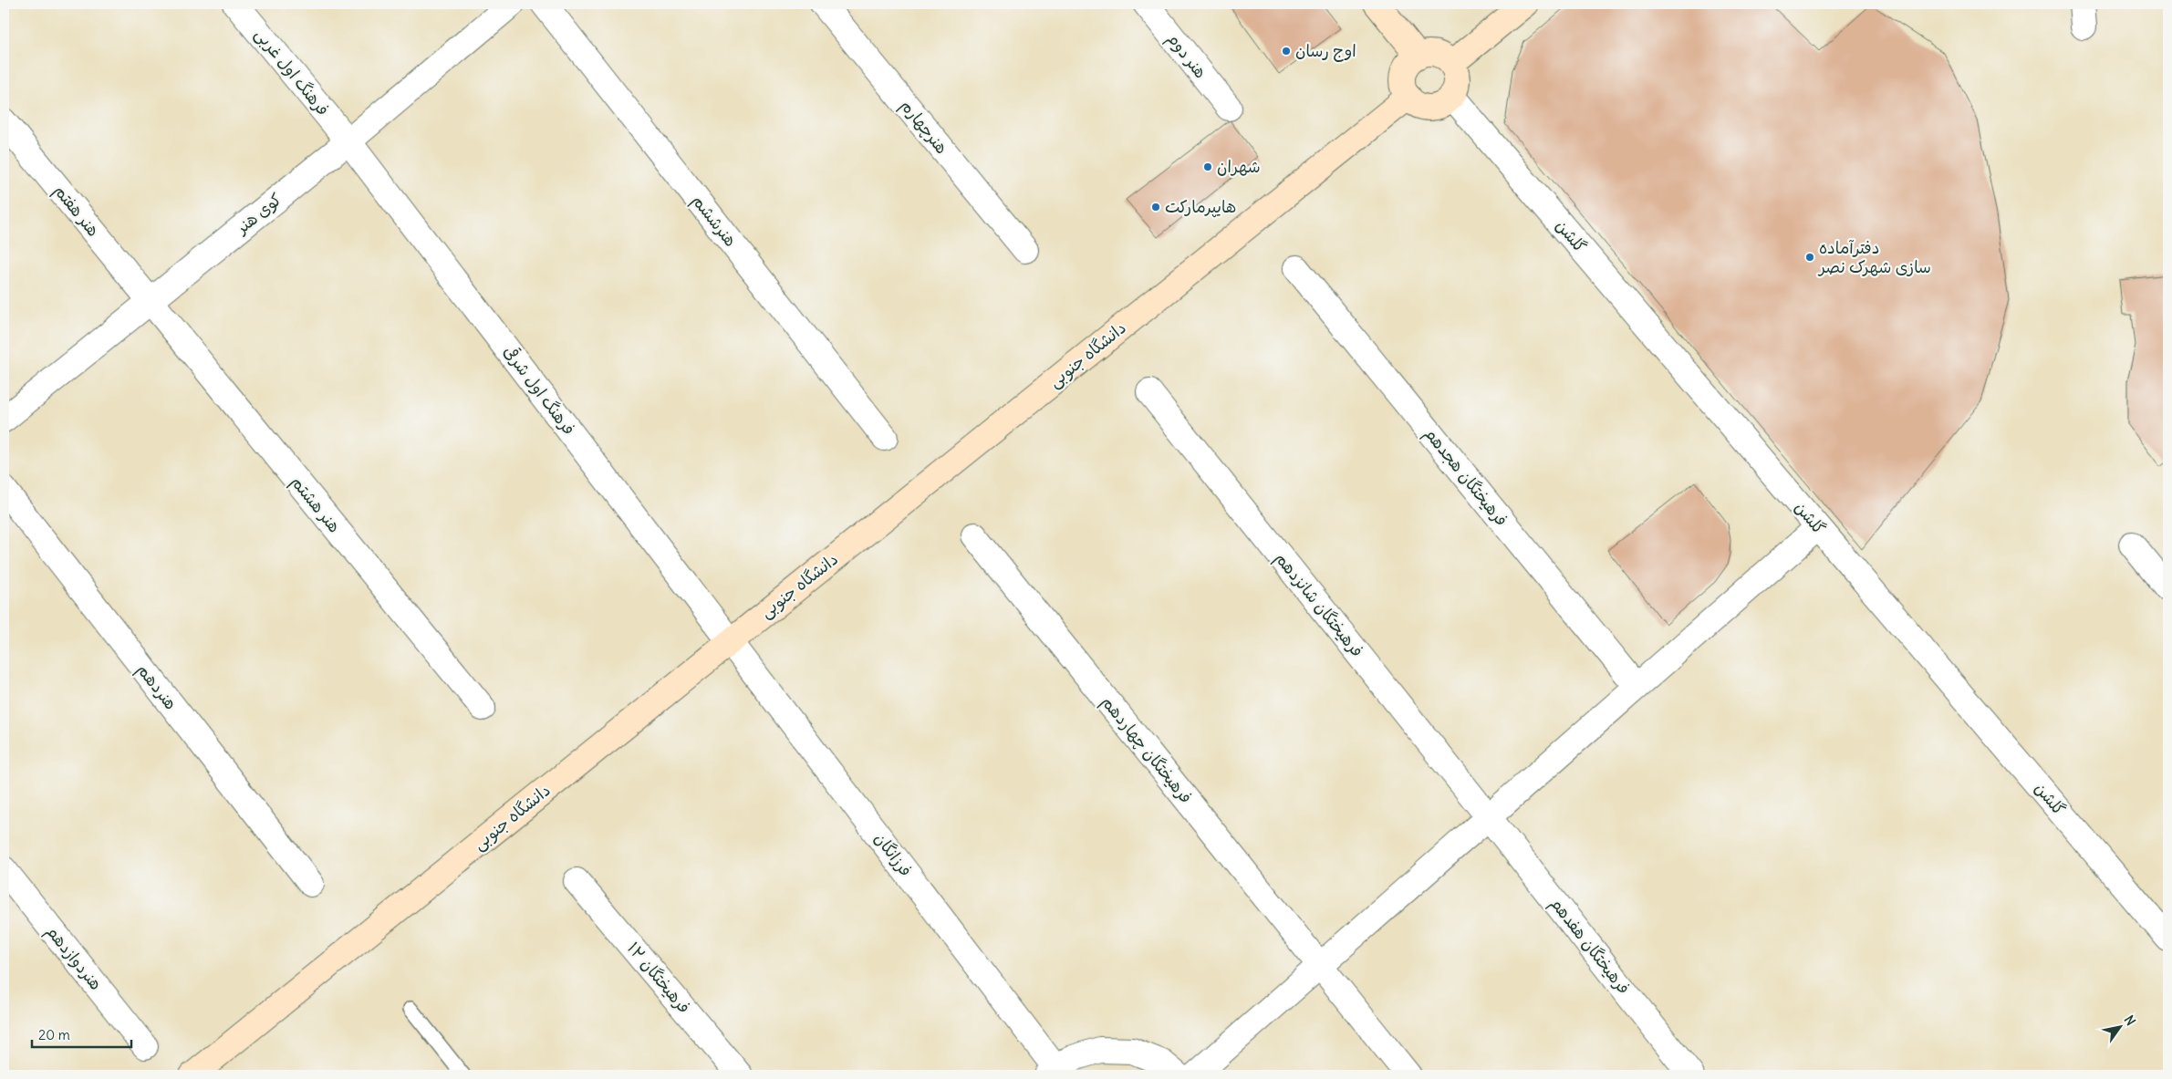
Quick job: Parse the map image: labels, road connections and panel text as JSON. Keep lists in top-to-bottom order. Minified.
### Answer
{"streets":{"street":["هنر دوم","فرهنگ اول غربی","هنرچهارم","هنر هفتم","کوی هنر","هنرششم","گلشن","دانشگاه جنوبی","فرهنگ اول شرقی","فرهیختگان هجدهم","هنر هشتم","فرهیختگان شانزدهم","هنردهم","فرهیختگان چهاردهم","فرزانگان","فرهیختگان هفدهم","هنردوازدهم","فرهیختگان ۱۲"]},"crossings":[["فرهنگ اول غربی","کوی هنر"],["فرهنگ اول غربی","فرهنگ اول شرقی"],["هنر هفتم","کوی هنر"],["هنر هفتم","هنر هشتم"],["کوی هنر","فرهنگ اول شرقی"],["کوی هنر","هنر هشتم"],["گلشن","دانشگاه جنوبی"],["دانشگاه جنوبی","فرهنگ اول شرقی"],["دانشگاه جنوبی","فرزانگان"],["فرهنگ اول شرقی","فرزانگان"],["فرهیختگان شانزدهم","فرهیختگان هفدهم"]],"places":["اوج رسان","شهران","هایپرمارکت","دفترآماده سازی شهرک نصر"],"scale_bar":"20 m","north":"top right"}
